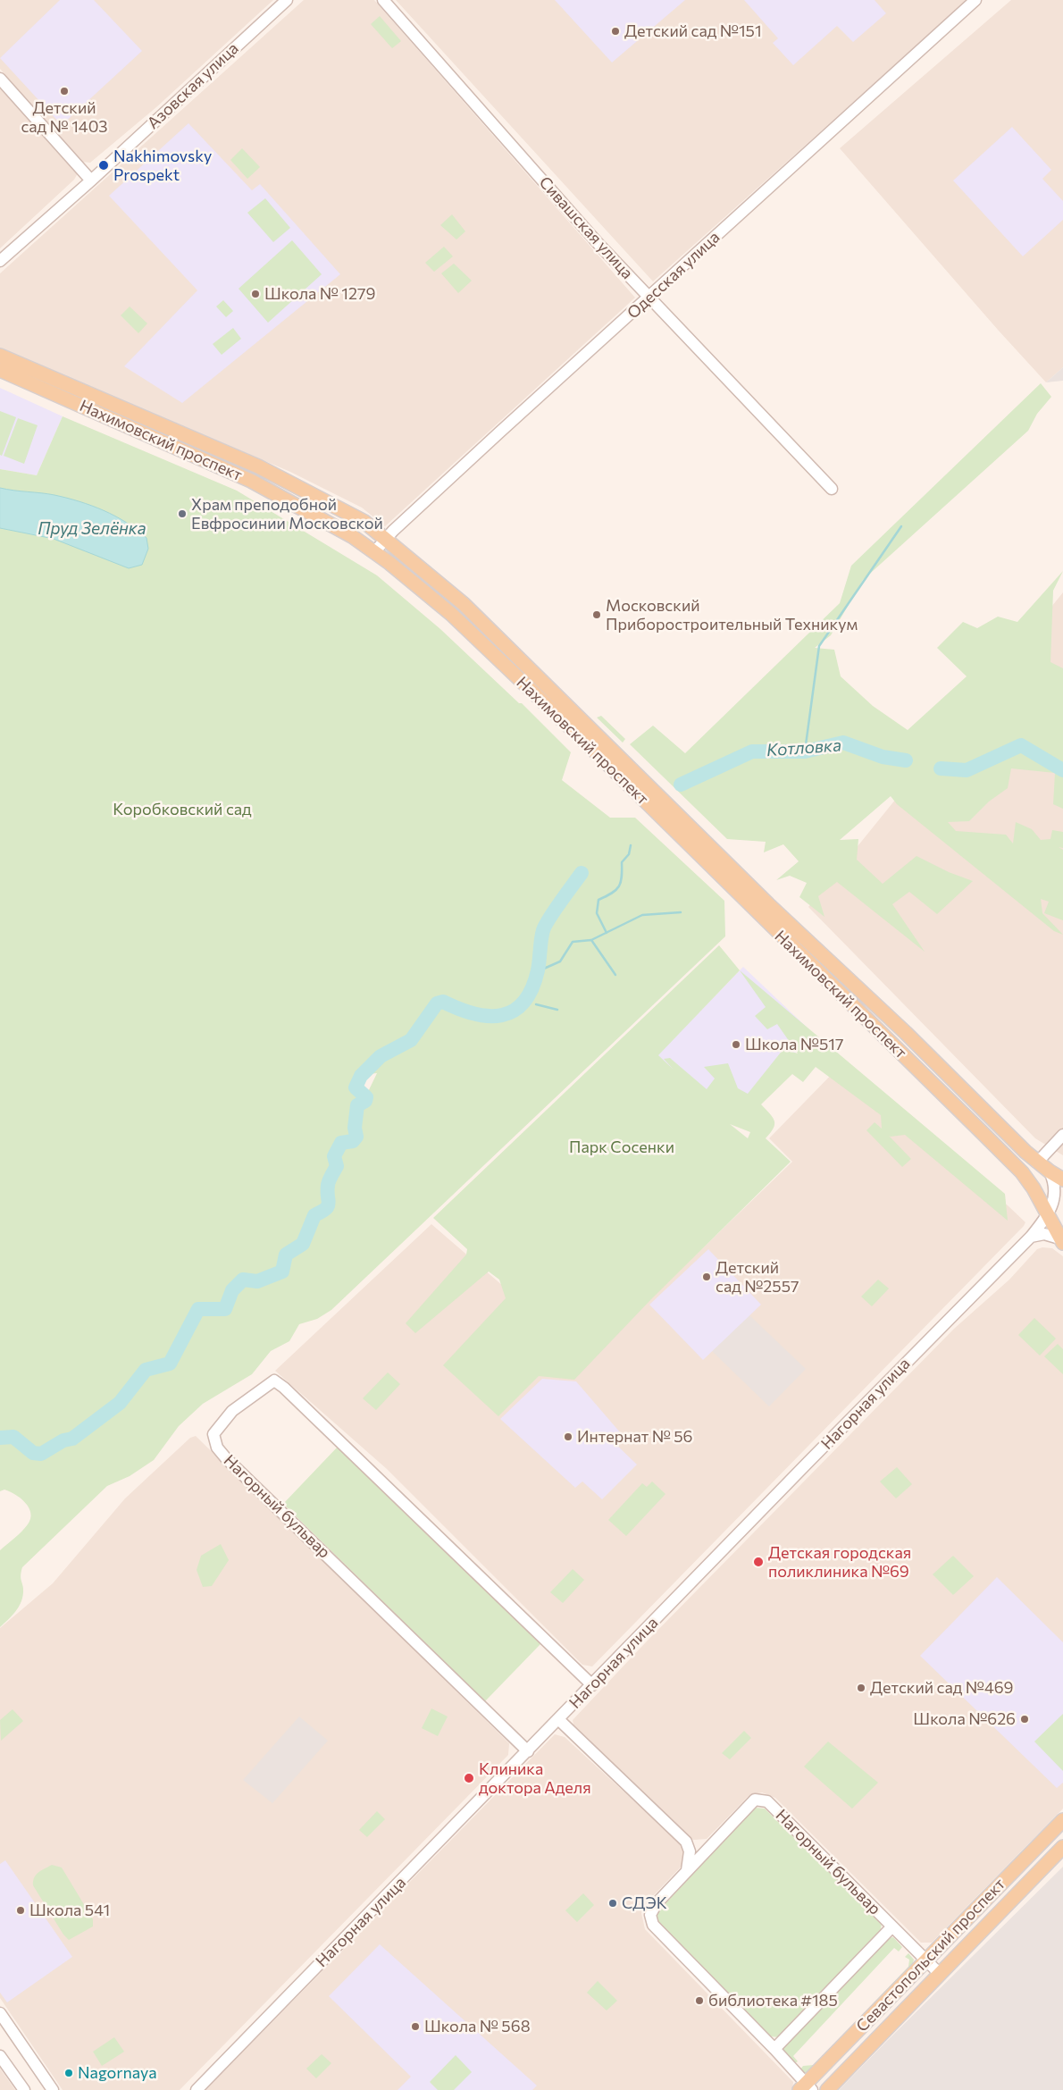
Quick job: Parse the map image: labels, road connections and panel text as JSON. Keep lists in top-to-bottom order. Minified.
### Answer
{"streets":{"main road":["Нахимовский проспект","Севастопольский проспект"],"street":["Азовская улица","Сивашская улица","Одесская улица","Нагорная улица","Нагорный бульвар"]},"crossings":[["Сивашская улица","Одесская улица"],["Одесская улица","Нахимовский проспект"],["Нахимовский проспект","Нагорная улица"],["Нагорная улица","Нагорный бульвар"],["Нагорный бульвар","Севастопольский проспект"]],"water":["Пруд Зелёнка","Котловка"],"parks":["Коробковский сад","Парк Сосенки"],"places":["Детский сад №151","Детский сад № 1403","Nakhimovsky Prospekt","Школа № 1279","Храм преподобной Евфросинии Московской","Московский Приборостроительный Техникум","Школа №517","Детский сад №2557","Интернат № 56","Детская городская поликлиника №69","Детский сад №469","Школа №626","Клиника доктора Аделя","СДЭК","Школа 541","библиотека #185","Школа № 568","Nagornaya"]}
